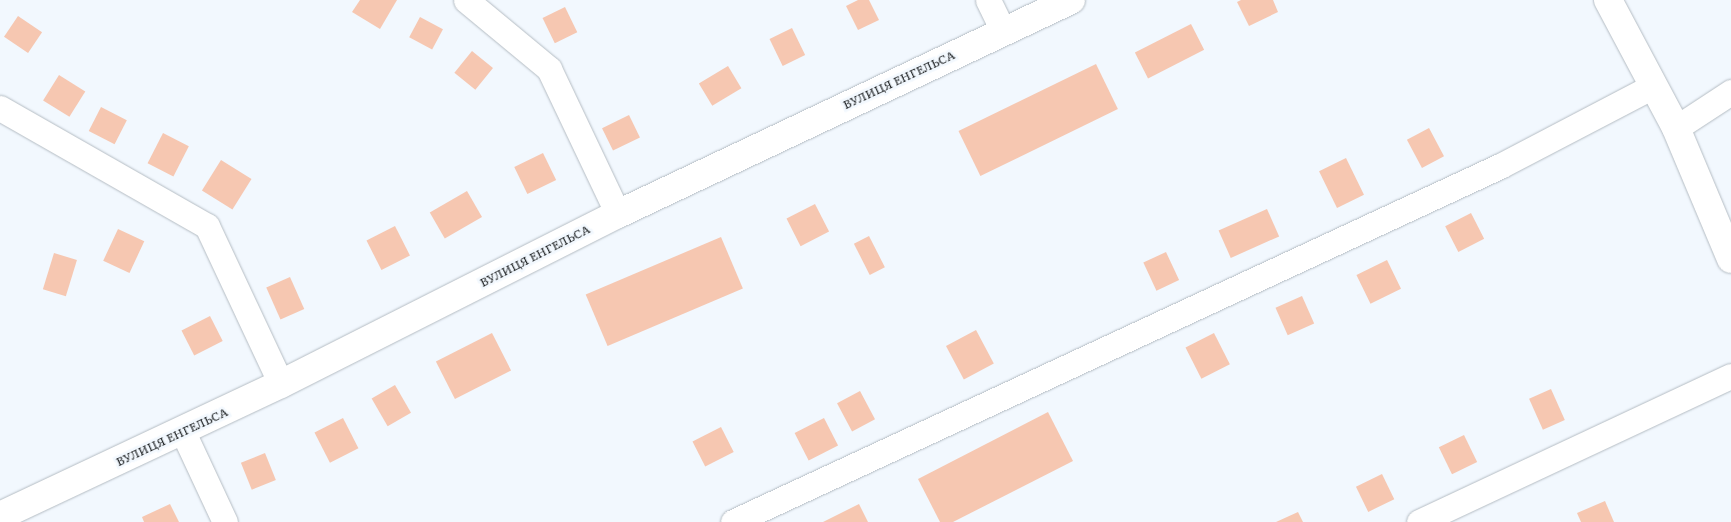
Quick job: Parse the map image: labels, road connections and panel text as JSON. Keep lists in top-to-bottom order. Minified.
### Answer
{"streets":{"street":["ВУЛИЦЯ ЕНГЕЛЬСА"]}}
